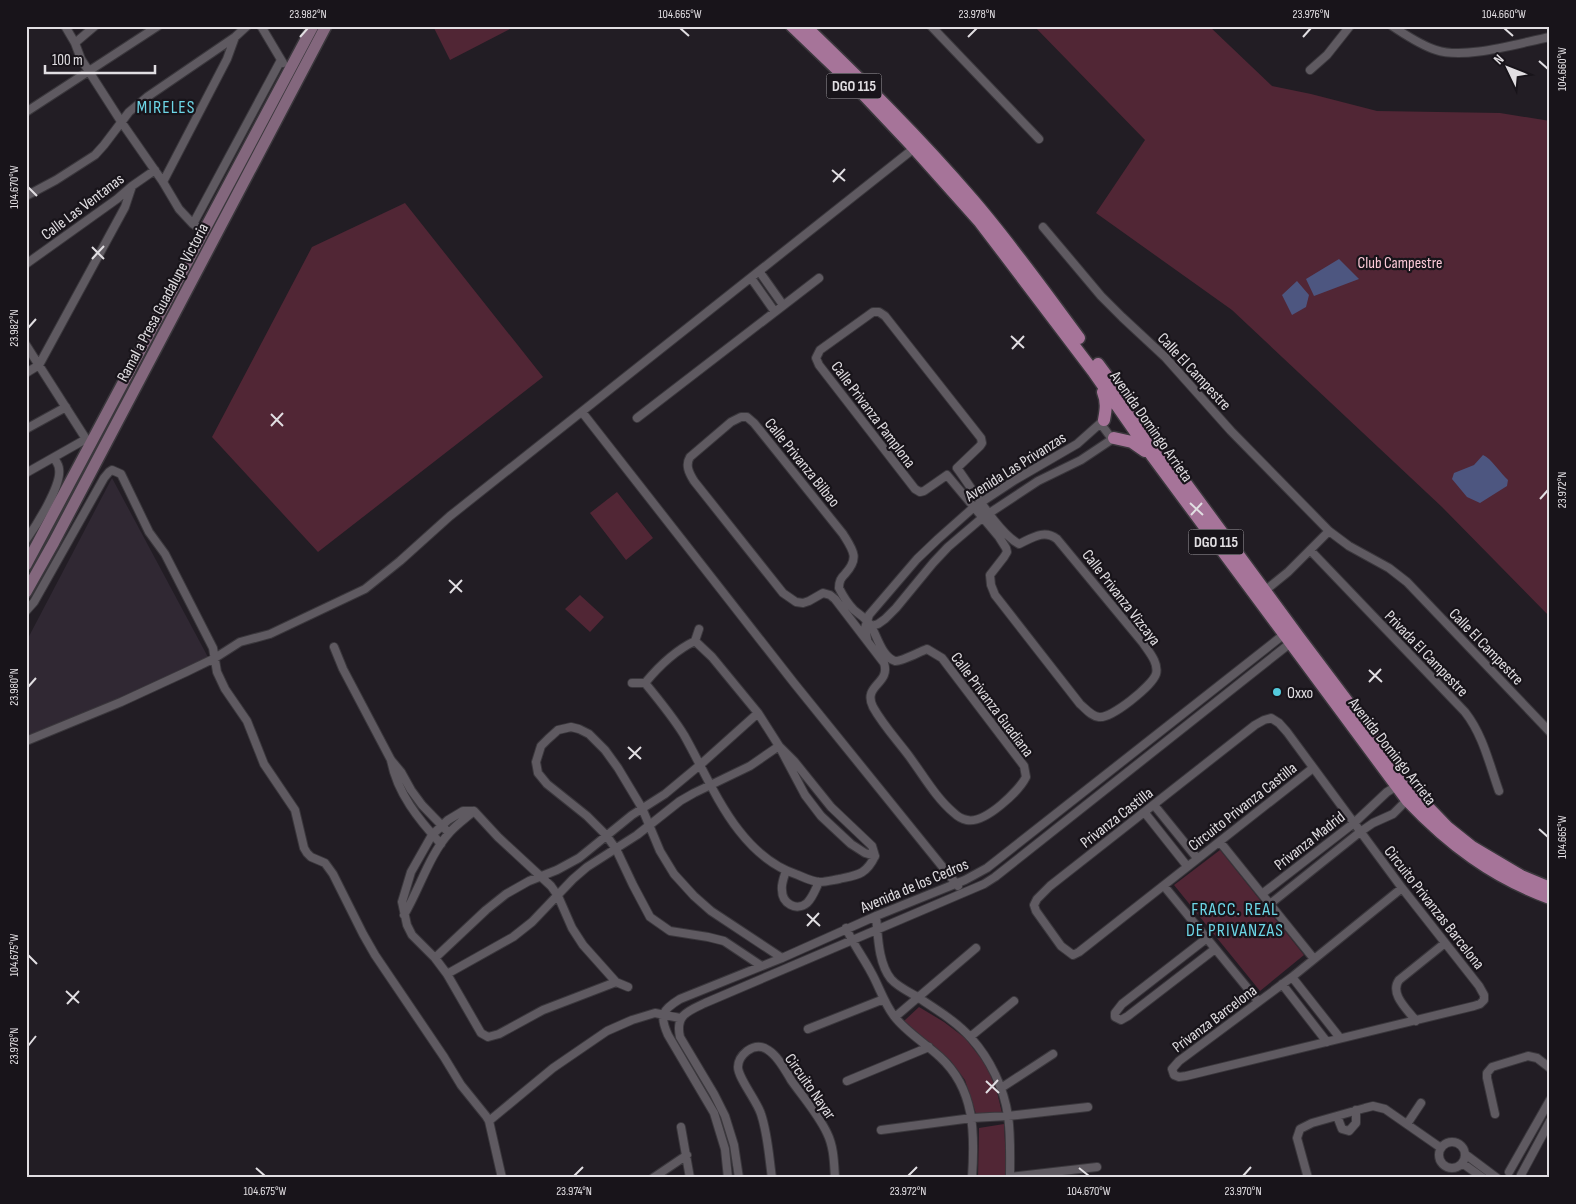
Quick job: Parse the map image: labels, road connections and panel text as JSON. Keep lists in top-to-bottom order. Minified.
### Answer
{"streets":{"main road":["DGO 115","Ramal a Presa Guadalupe Victoria","Avenida Domingo Arrieta"],"street":["Calle Las Ventanas","Calle El Campestre","Calle Privanza Pamplona","Calle Privanza Bilbao","Avenida Las Privanzas","Calle Privanza Vizcaya","Privada El Campestre","Calle Privanza Guadiana","Circuito Privanza Castilla","Privanza Castilla","Privanza Madrid","Avenida de los Cedros","Circuito Privanzas Barcelona","Privanza Barcelona","Circuito Nayar"]},"crossings":[["Calle Privanza Pamplona","Avenida Las Privanzas"],["Calle Privanza Pamplona","Calle Privanza Vizcaya"],["Avenida Domingo Arrieta","Privanza Madrid"],["Avenida Domingo Arrieta","Avenida de los Cedros"],["Calle Privanza Bilbao","Avenida Las Privanzas"],["Calle Privanza Bilbao","Calle Privanza Guadiana"],["Avenida Las Privanzas","Calle Privanza Vizcaya"],["Avenida Las Privanzas","Calle Privanza Guadiana"],["Circuito Privanza Castilla","Privanza Castilla"],["Privanza Castilla","Privanza Madrid"],["Privanza Castilla","Circuito Privanzas Barcelona"],["Privanza Madrid","Circuito Privanzas Barcelona"],["Circuito Privanzas Barcelona","Privanza Barcelona"]],"districts":["MIRELES","FRACC. REAL DE PRIVANZAS"],"parks":["Club Campestre"],"places":["Oxxo"],"scale_bar":"100 m","north":"top left","coordinates":["23.982°N","104.665°W","23.978°N","23.976°N","104.660°W","104.670°W","23.972°N","23.980°N","104.675°W","23.974°N","23.970°N"]}
